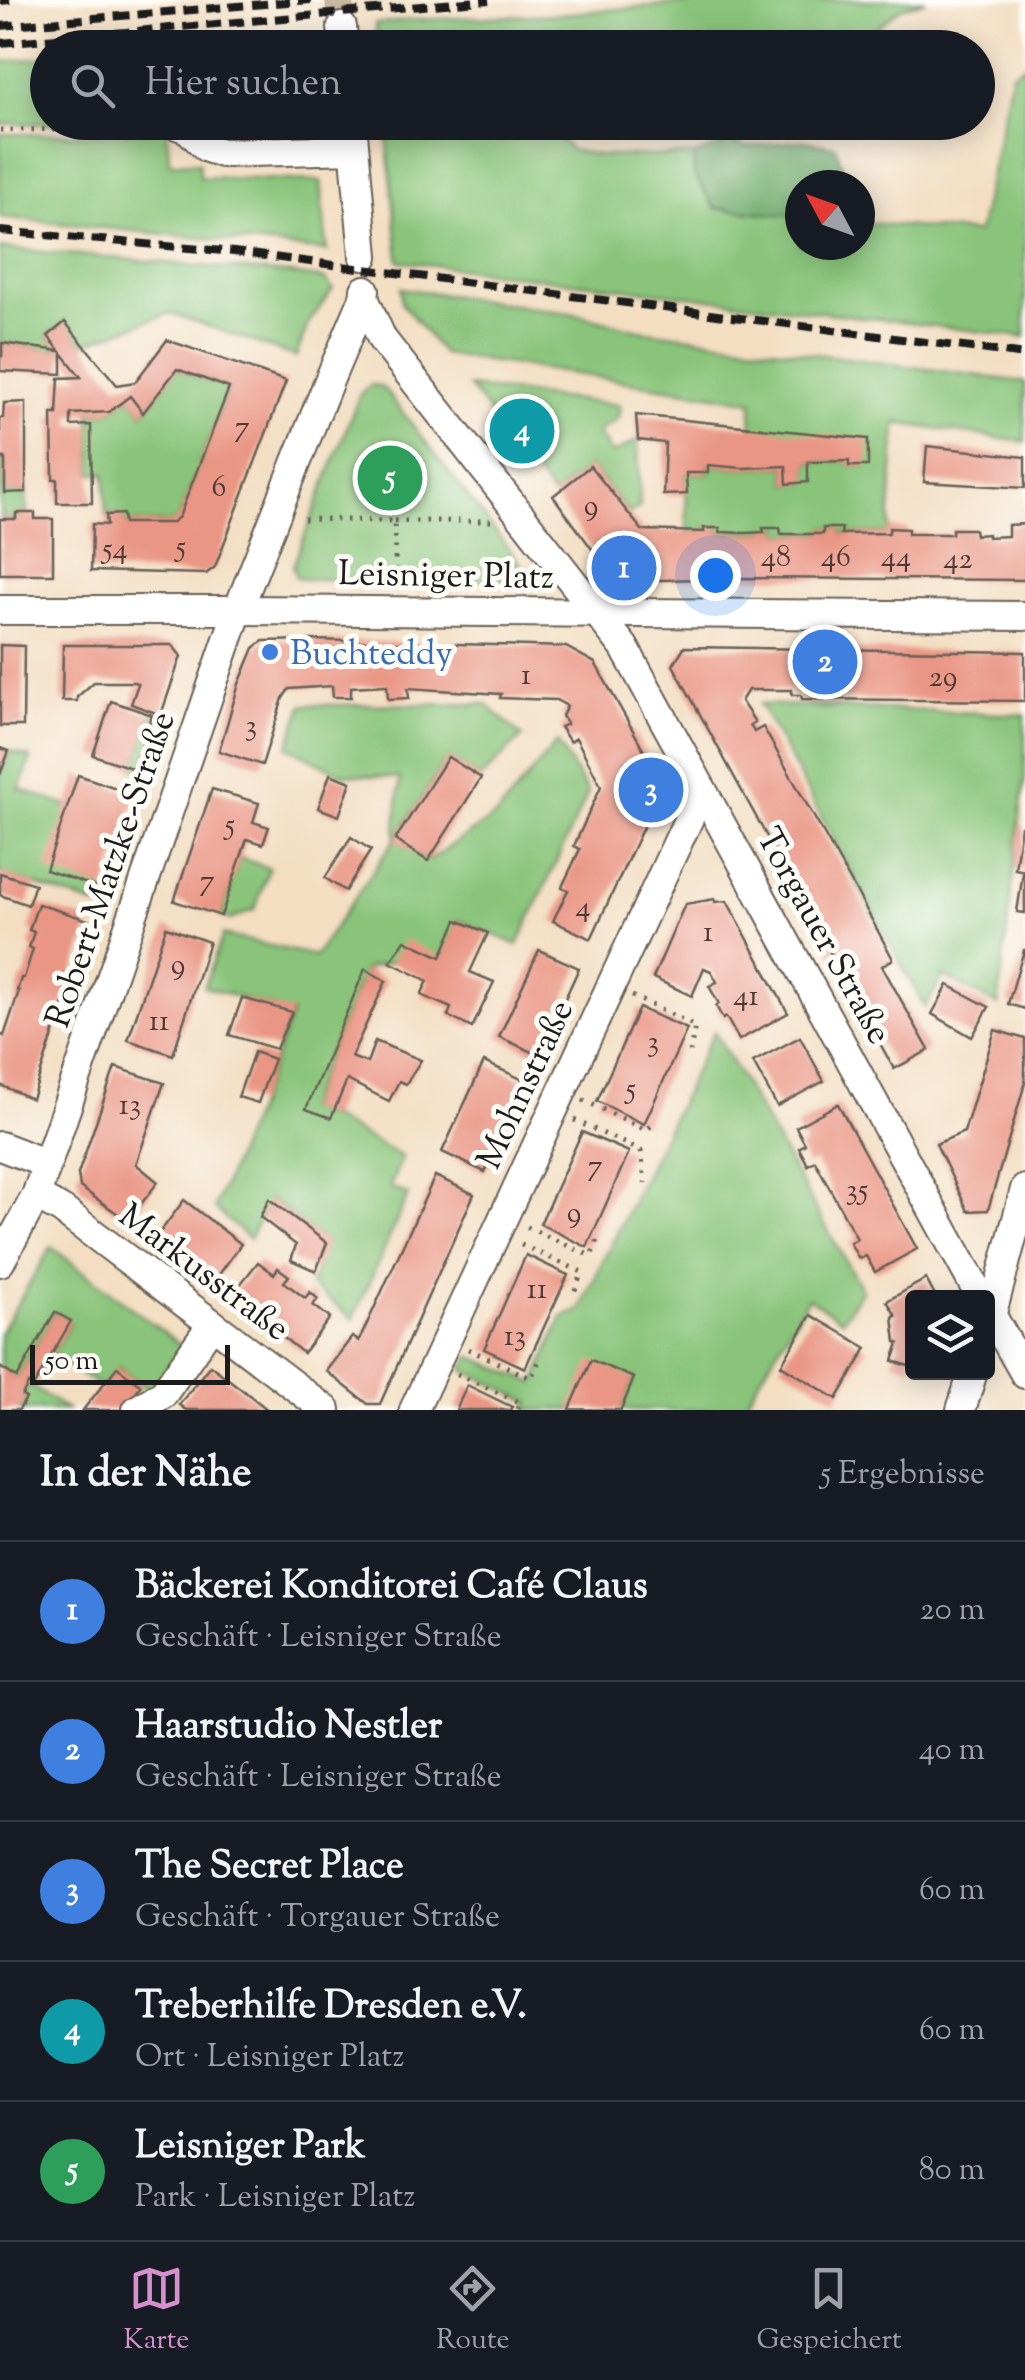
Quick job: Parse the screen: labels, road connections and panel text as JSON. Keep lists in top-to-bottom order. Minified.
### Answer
{"streets":{"street":["Leisniger Platz","Robert-Matzke-Straße","Torgauer Straße","Mohnstraße","Markusstraße"]},"crossings":[["Leisniger Platz","Robert-Matzke-Straße"],["Leisniger Platz","Torgauer Straße"],["Robert-Matzke-Straße","Markusstraße"],["Torgauer Straße","Mohnstraße"]],"places":["Buchteddy"],"house_numbers":["7","6","9","5","54","48","46","44","42","1","29","3","5","7","4","1","9","41","11","3","5","13","7","35","9","11","13"],"scale_bar":"50 m","north":"top left","page":{"search":"Hier suchen","pins":["4","5","1","2","3"],"scale":"50 m","heading":["In der Nähe","5 Ergebnisse"],"list":[{"mark":"1","name":"Bäckerei Konditorei Café Claus","note":"Geschäft · Leisniger Straße","value":"20 m"},{"mark":"2","name":"Haarstudio Nestler","note":"Geschäft · Leisniger Straße","value":"40 m"},{"mark":"3","name":"The Secret Place","note":"Geschäft · Torgauer Straße","value":"60 m"},{"mark":"4","name":"Treberhilfe Dresden e.V.","note":"Ort · Leisniger Platz","value":"60 m"},{"mark":"5","name":"Leisniger Park","note":"Park · Leisniger Platz","value":"80 m"}],"nav":["Karte","Route","Gespeichert"]}}
